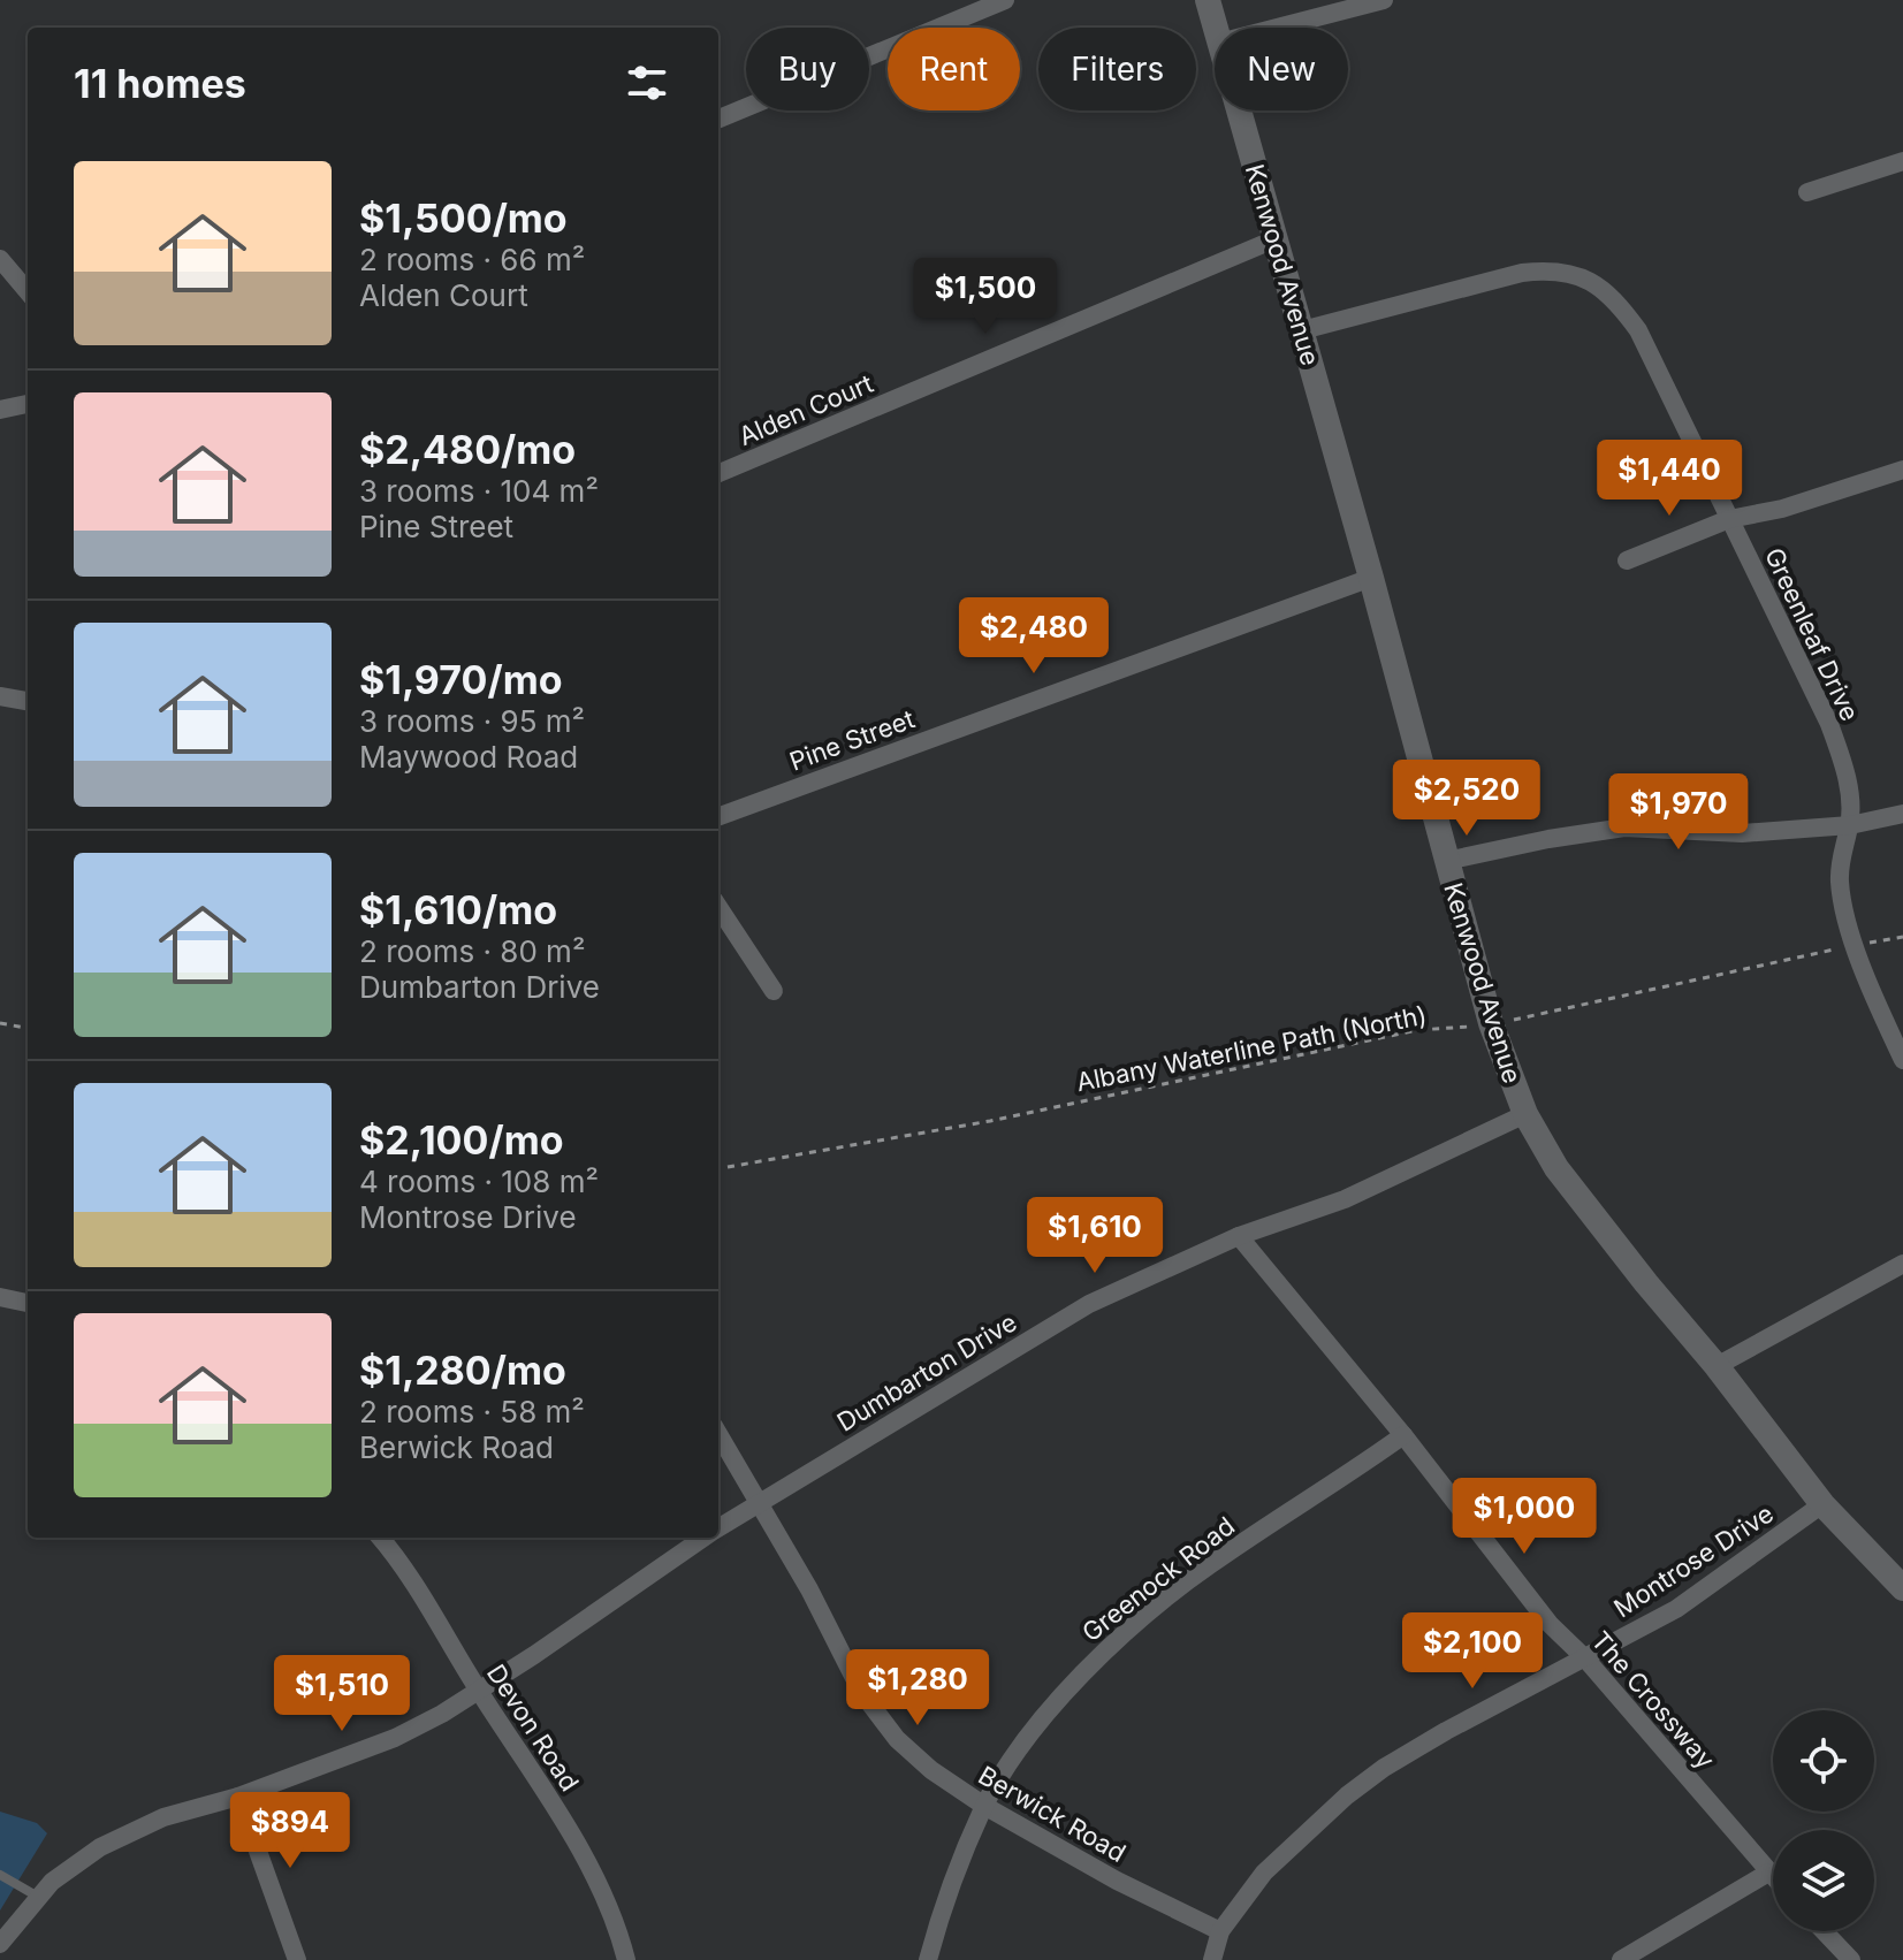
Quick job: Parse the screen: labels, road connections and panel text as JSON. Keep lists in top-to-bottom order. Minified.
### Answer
{"streets":{"street":["Kenwood Avenue","Alden Court","Greenleaf Drive","Pine Street","Dumbarton Drive","Montrose Drive","Greenock Road","The Crossway","Devon Road","Berwick Road"],"path":["Albany Waterline Path (North)"]},"crossings":[["Kenwood Avenue","Alden Court"],["Kenwood Avenue","Greenleaf Drive"],["Kenwood Avenue","Pine Street"],["Kenwood Avenue","Albany Waterline Path (North)"],["Kenwood Avenue","Dumbarton Drive"],["Kenwood Avenue","Montrose Drive"],["Greenleaf Drive","Albany Waterline Path (North)"],["Dumbarton Drive","The Crossway"],["Dumbarton Drive","Devon Road"],["Dumbarton Drive","Berwick Road"],["Montrose Drive","The Crossway"],["Montrose Drive","Berwick Road"],["Greenock Road","The Crossway"],["Greenock Road","Berwick Road"]],"page":{"chip":["Buy","Rent","Filters","New"],"heading":"11 homes","list":[{"name":"$1,500/mo","note":"2 rooms · 66 m² · Alden Court"},{"name":"$2,480/mo","note":"3 rooms · 104 m² · Pine Street"},{"name":"$1,970/mo","note":"3 rooms · 95 m² · Maywood Road"},{"name":"$1,610/mo","note":"2 rooms · 80 m² · Dumbarton Drive"},{"name":"$2,100/mo","note":"4 rooms · 108 m² · Montrose Drive"},{"name":"$1,280/mo","note":"2 rooms · 58 m² · Berwick Road"}],"price":["$1,500","$1,440","$2,480","$2,520","$1,970","$1,610","$1,000","$2,100","$1,280","$1,510","$894"]}}
